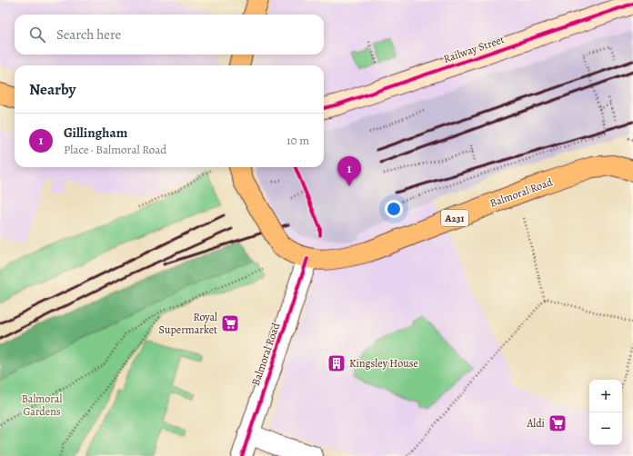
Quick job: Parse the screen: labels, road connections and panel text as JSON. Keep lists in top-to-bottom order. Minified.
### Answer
{"streets":{"main road":["Balmoral Road","A231"],"street":["Railway Street"]},"parks":["Balmoral Gardens"],"places":{"supermarket":["Royal Supermarket","Aldi"],"building":["Kingsley House"]},"page":{"search":"Search here","heading":"Nearby","list":[{"mark":"1","name":"Gillingham","note":"Place · Balmoral Road","value":"10 m"}],"pins":"1","map_buttons":["+","−"]}}
